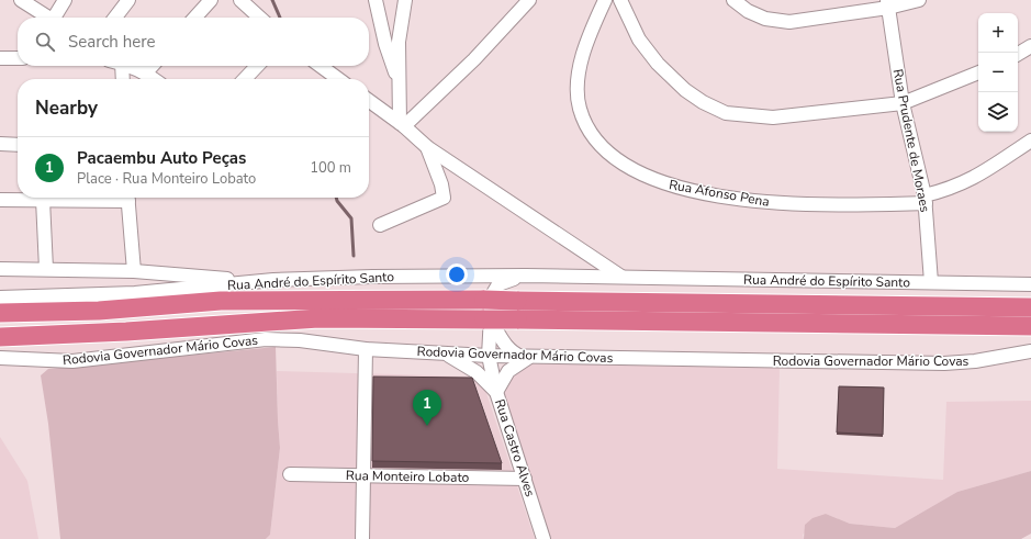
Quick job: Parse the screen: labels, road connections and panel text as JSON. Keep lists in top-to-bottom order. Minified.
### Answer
{"streets":{"highway":["Rodovia Governador Mário Covas"],"street":["Rua Prudente de Moraes","Rua Afonso Pena","Rua André do Espírito Santo","Rua Castro Alves","Rua Monteiro Lobato"]},"crossings":[["Rua Prudente de Moraes","Rua Afonso Pena"],["Rua Prudente de Moraes","Rua André do Espírito Santo"],["Rua André do Espírito Santo","Rua Castro Alves"],["Rodovia Governador Mário Covas","Rua Castro Alves"],["Rua Castro Alves","Rua Monteiro Lobato"]],"page":{"map_buttons":["+","−"],"search":"Search here","heading":"Nearby","list":[{"mark":"1","name":"Pacaembu Auto Peças","note":"Place · Rua Monteiro Lobato","value":"100 m"}],"pins":"1"}}
